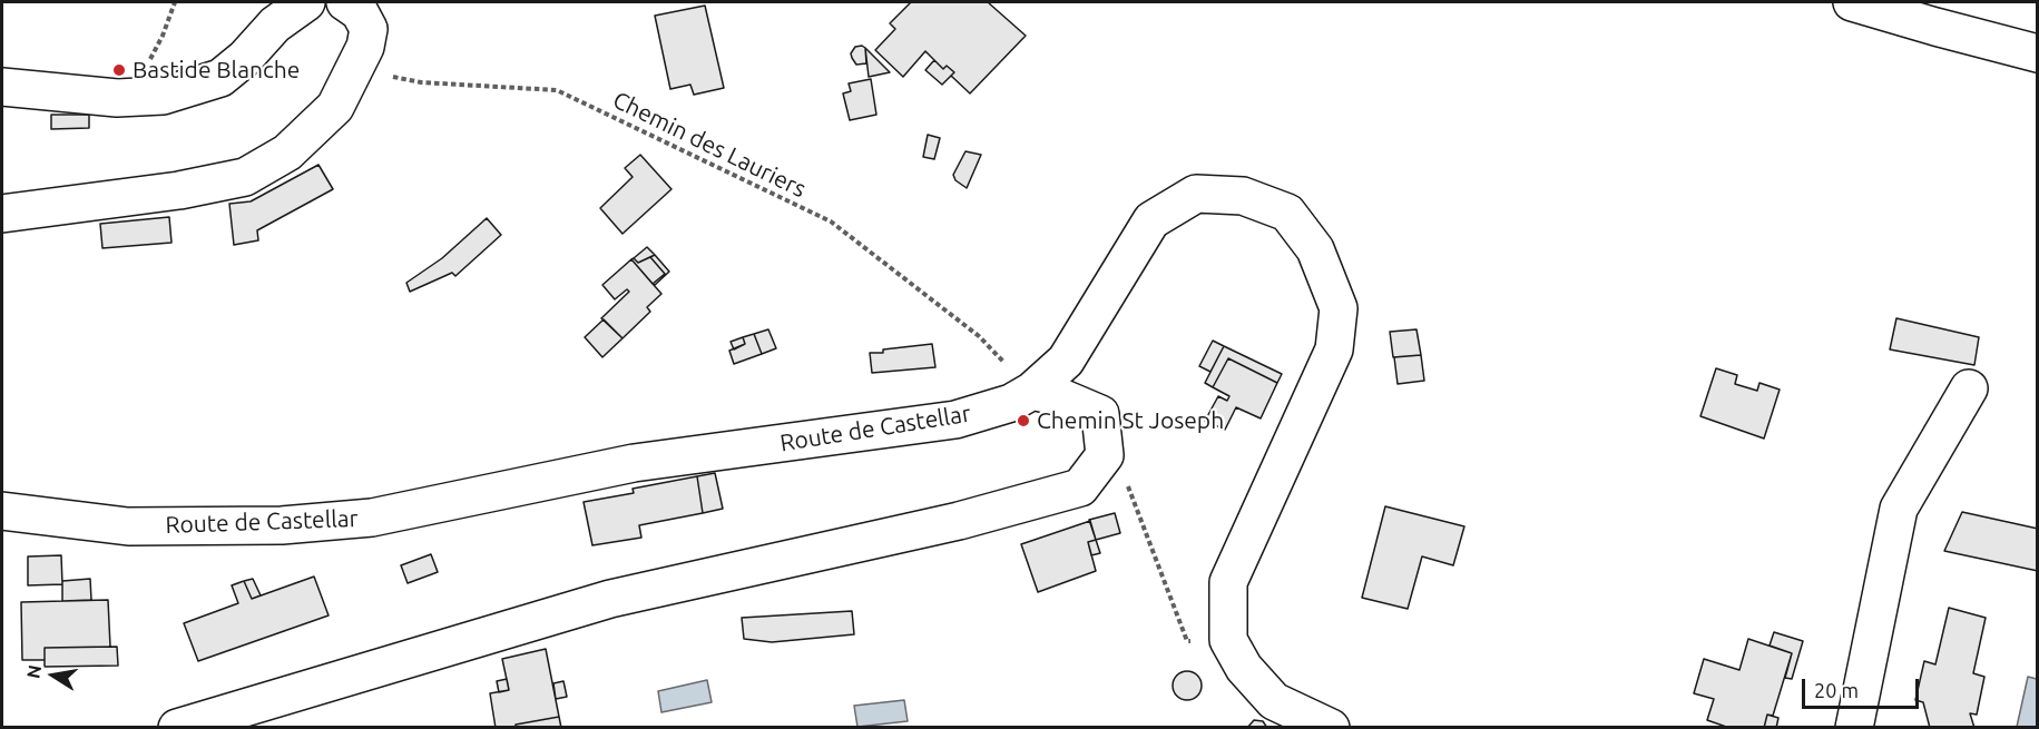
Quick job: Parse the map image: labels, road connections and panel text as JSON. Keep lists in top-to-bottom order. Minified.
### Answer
{"streets":{"street":["Route de Castellar"],"path":["Chemin des Lauriers"]},"crossings":[["Chemin des Lauriers","Route de Castellar"]],"places":["Bastide Blanche","Chemin St Joseph"],"scale_bar":"20 m","north":"left"}
